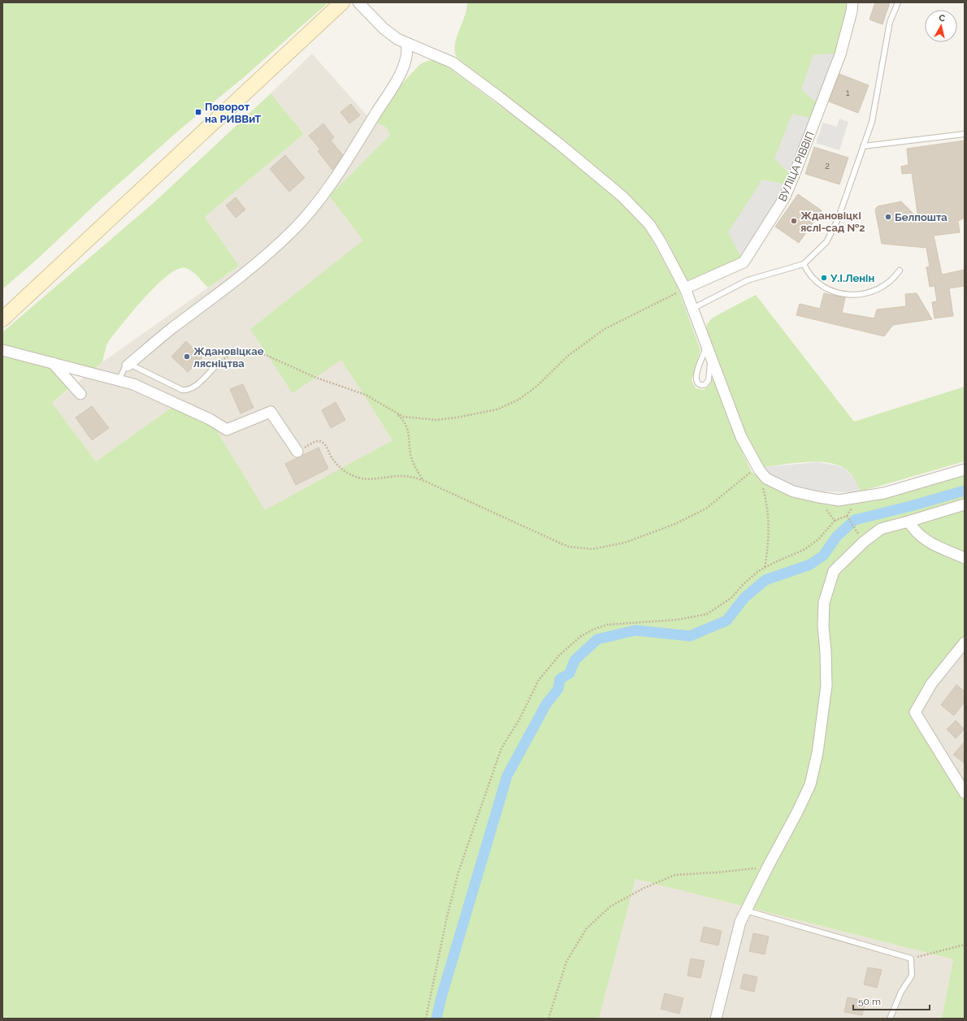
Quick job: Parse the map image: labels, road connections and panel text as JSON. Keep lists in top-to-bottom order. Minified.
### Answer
{"streets":{"street":["ВУЛІЦА РІВВІП"]},"places":{"transit":["Поворот на РИВВиТ"],"other":["Белпошта","Ждановіцкі яслі-сад №2","У.І.Ленін","Ждановіцкае лясніцтва"]},"house_numbers":["1","2"],"scale_bar":"50 m","north":"top"}
